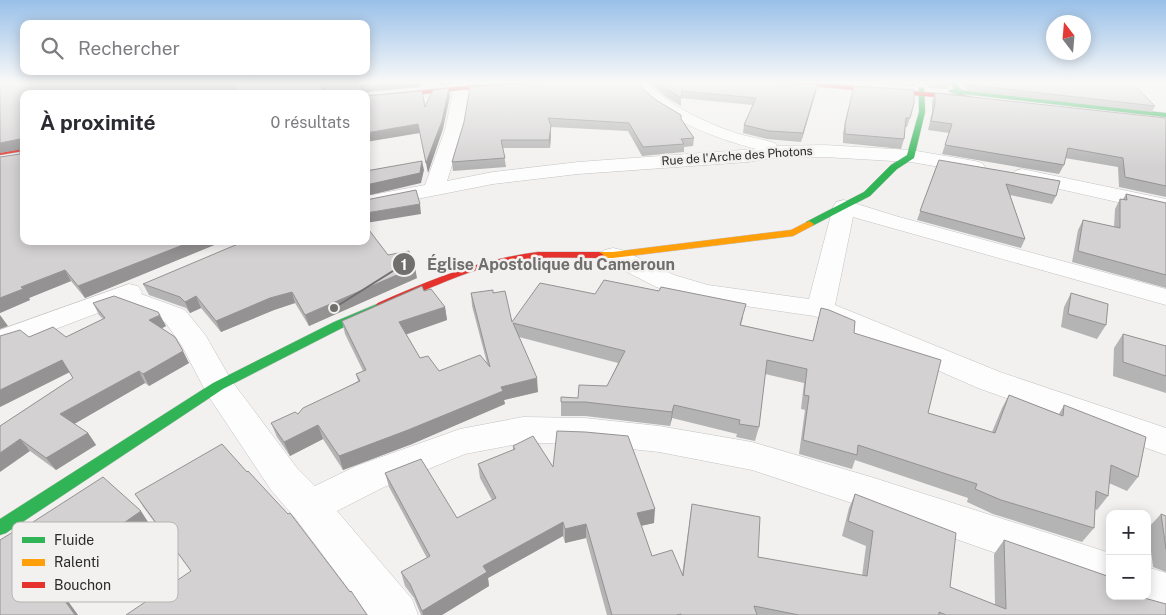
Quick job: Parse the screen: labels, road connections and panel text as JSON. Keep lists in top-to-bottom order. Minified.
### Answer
{"streets":{"street":["Rue de l'Arche des Photons"]},"places":["Église Apostolique du Cameroun"],"legend":["Fluide","Ralenti","Bouchon"],"north":"top","page":{"search":"Rechercher","heading":["À proximité","0 résultats"],"map_buttons":["+","−"]}}
